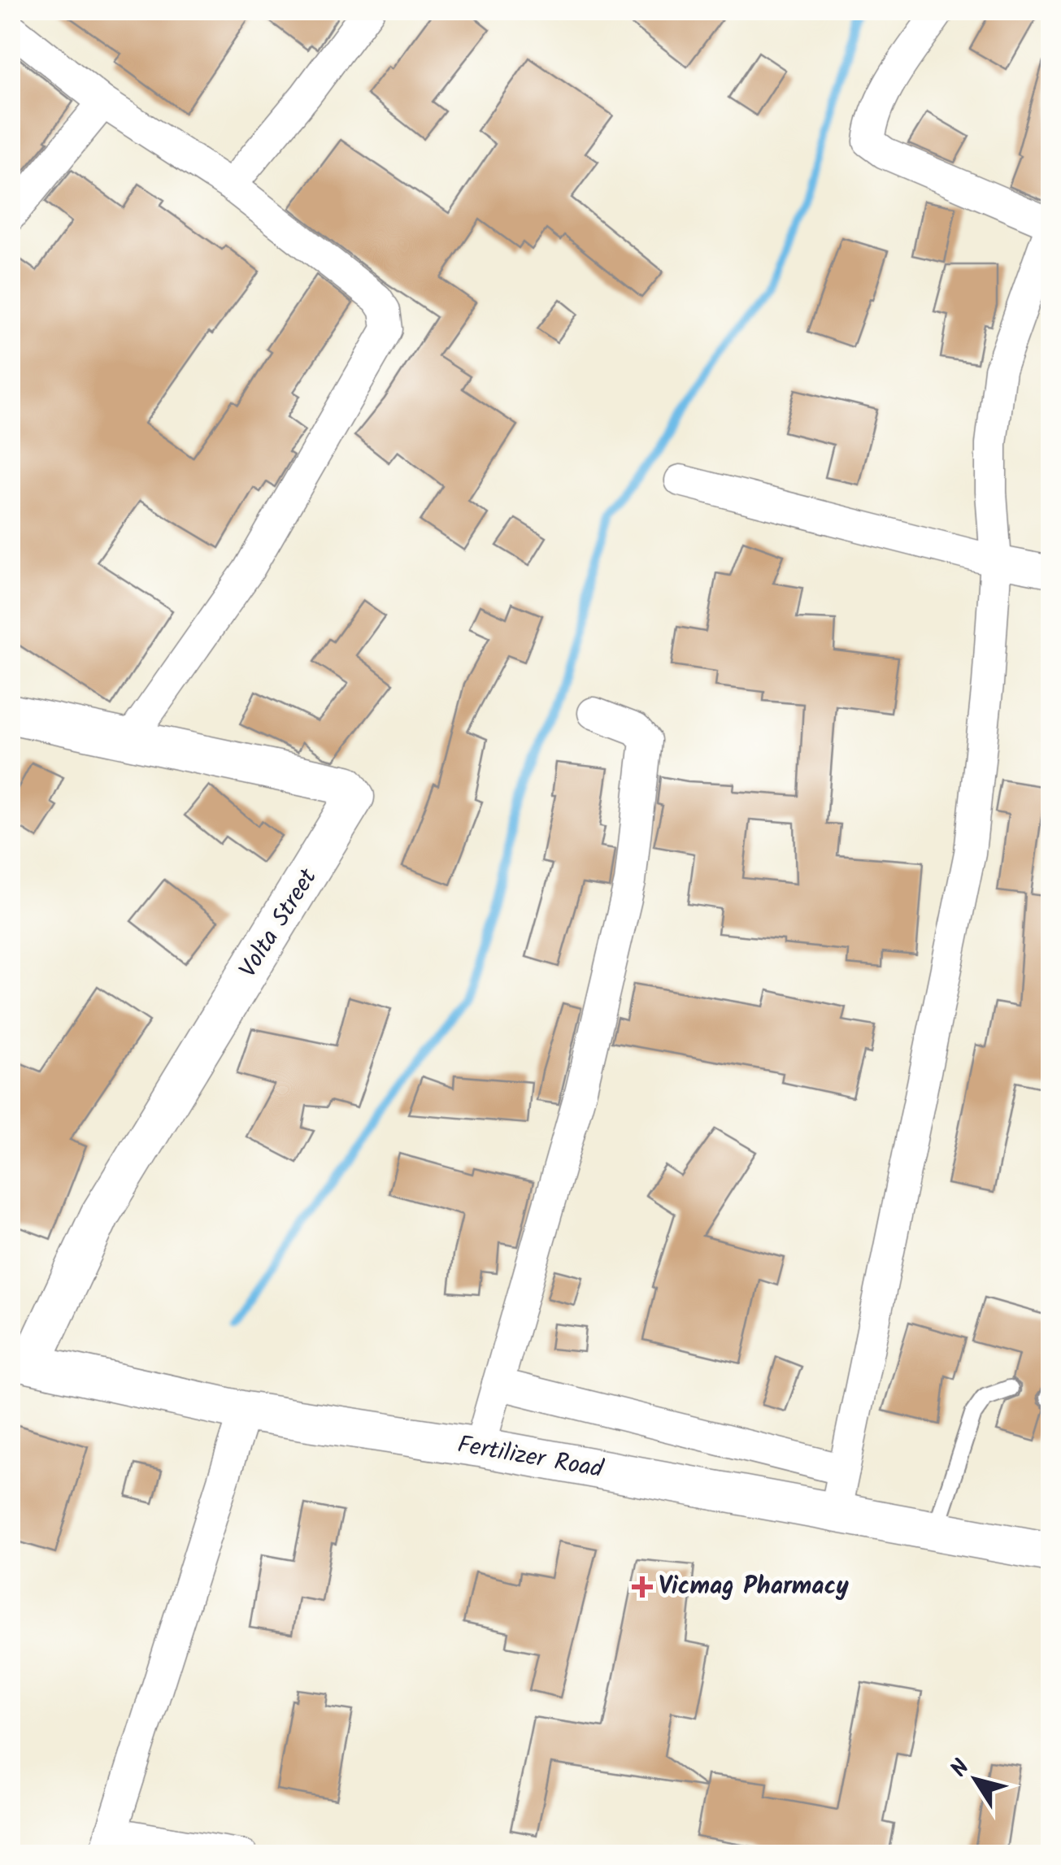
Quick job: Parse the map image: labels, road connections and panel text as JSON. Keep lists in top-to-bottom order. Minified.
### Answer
{"streets":{"street":["Volta Street","Fertilizer Road"]},"crossings":[["Volta Street","Fertilizer Road"]],"places":{"health":["Vicmag Pharmacy"]},"north":"top left"}
